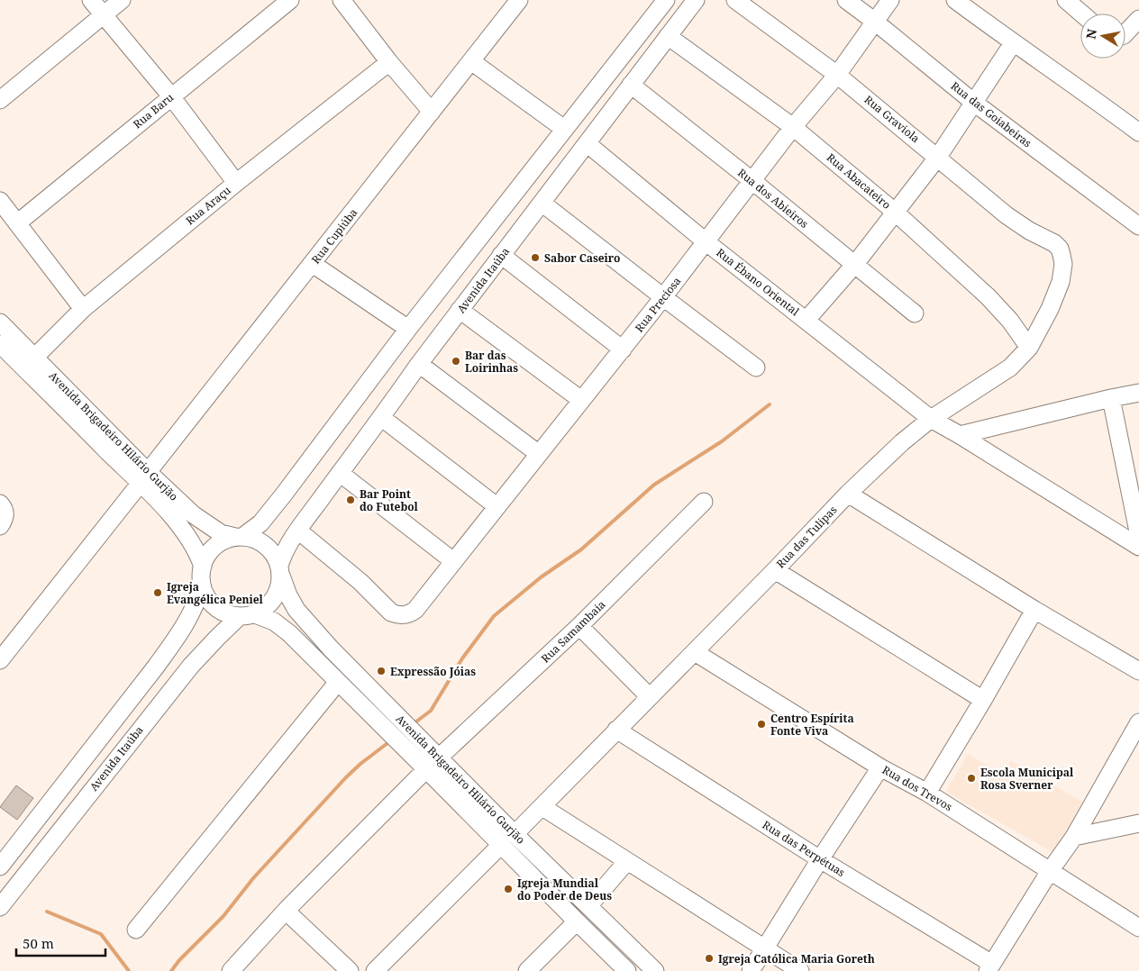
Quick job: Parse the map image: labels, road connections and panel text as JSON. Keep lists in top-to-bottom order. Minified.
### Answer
{"streets":{"street":["Rua Baru","Rua das Goiabeiras","Rua Graviola","Rua Abacateiro","Rua dos Abieiros","Rua Araçu","Rua Cupiúba","Avenida Itaúba","Rua Ébano Oriental","Rua Preciosa","Avenida Brigadeiro Hilário Gurjão","Rua das Tulipas","Rua Samambaia","Rua dos Trevos","Rua das Perpétuas"]},"crossings":[["Rua das Goiabeiras","Rua Preciosa"],["Rua Graviola","Rua Preciosa"],["Rua Graviola","Rua das Tulipas"],["Rua Abacateiro","Avenida Itaúba"],["Rua Abacateiro","Rua Preciosa"],["Rua Abacateiro","Rua das Tulipas"],["Rua dos Abieiros","Avenida Itaúba"],["Rua dos Abieiros","Rua Preciosa"],["Rua Araçu","Avenida Brigadeiro Hilário Gurjão"],["Rua Cupiúba","Avenida Brigadeiro Hilário Gurjão"],["Avenida Itaúba","Rua Ébano Oriental"],["Avenida Itaúba","Rua Preciosa"],["Avenida Itaúba","Avenida Brigadeiro Hilário Gurjão"],["Rua Ébano Oriental","Rua Preciosa"],["Rua Ébano Oriental","Rua das Tulipas"],["Avenida Brigadeiro Hilário Gurjão","Rua das Tulipas"],["Avenida Brigadeiro Hilário Gurjão","Rua Samambaia"],["Rua das Tulipas","Rua dos Trevos"],["Rua das Tulipas","Rua das Perpétuas"]],"places":["Sabor Caseiro","Bar das Loirinhas","Bar Point do Futebol","Igreja Evangélica Peniel","Expressão Jóias","Centro Espírita Fonte Viva","Escola Municipal Rosa Sverner","Igreja Mundial do Poder de Deus","Igreja Católica Maria Goreth"],"scale_bar":"50 m","north":"left"}
